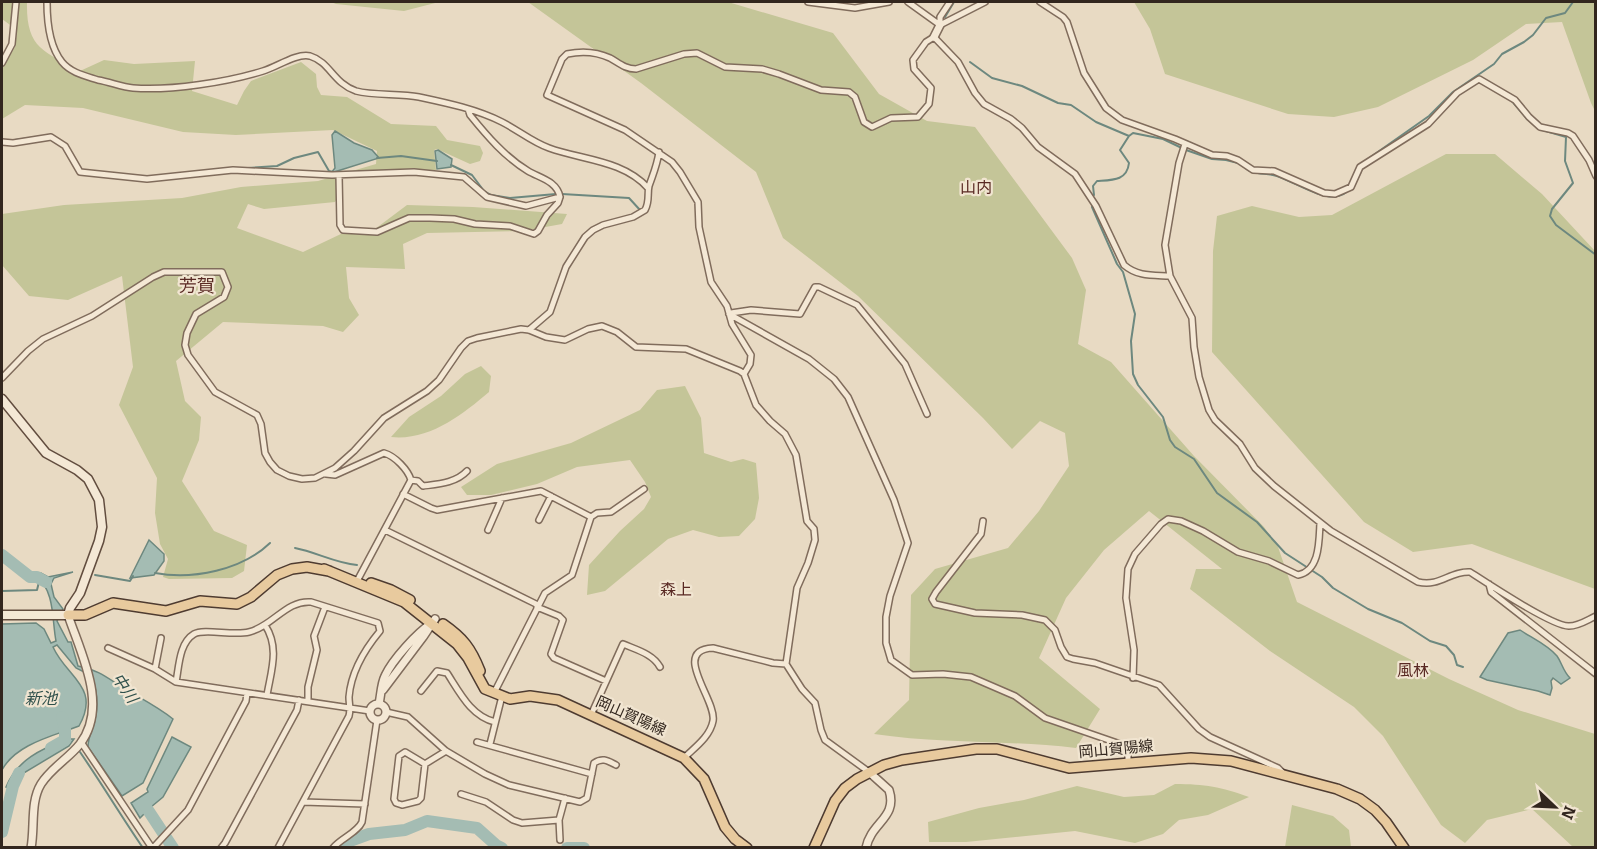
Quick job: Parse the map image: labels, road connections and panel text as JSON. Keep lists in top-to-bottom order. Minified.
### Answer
{"streets":{"main road":["岡山賀陽線"]},"districts":["山内","芳賀","森上","風林"],"water":["中川","新池"],"north":"bottom right"}
